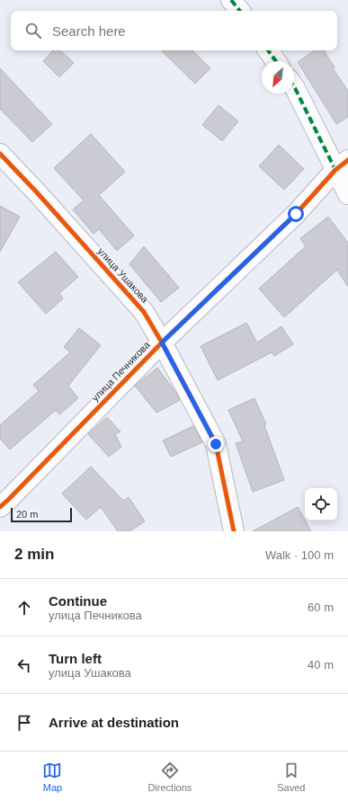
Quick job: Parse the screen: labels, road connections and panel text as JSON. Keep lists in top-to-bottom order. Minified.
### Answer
{"streets":{"street":["улица Ушакова","улица Печникова"]},"crossings":[["улица Ушакова","улица Печникова"]],"scale_bar":"20 m","north":"bottom left","page":{"search":"Search here","scale":"20 m","heading":["2 min","Walk · 100 m"],"list":[["Continue","улица Печникова","60 m"],["Turn left","улица Ушакова","40 m"],"Arrive at destination"],"nav":["Map","Directions","Saved"]}}
